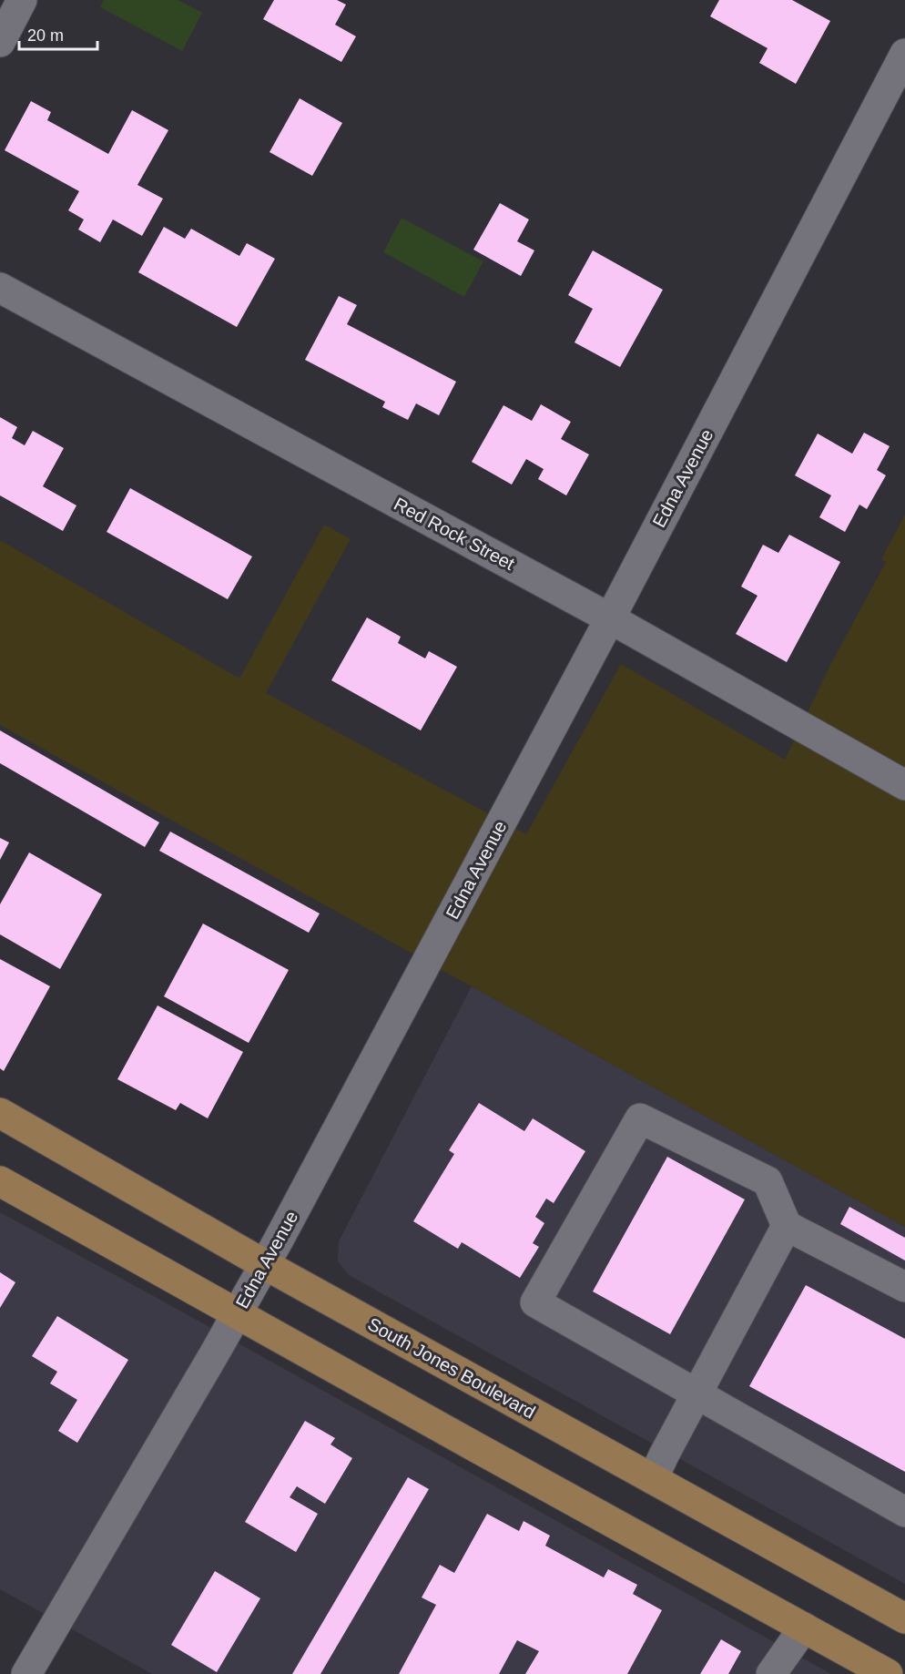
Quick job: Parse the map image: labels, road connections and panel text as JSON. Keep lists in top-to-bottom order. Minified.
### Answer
{"streets":{"main road":["South Jones Boulevard"],"street":["Edna Avenue","Red Rock Street"]},"crossings":[["Edna Avenue","Red Rock Street"],["Edna Avenue","South Jones Boulevard"]],"scale_bar":"20 m"}
